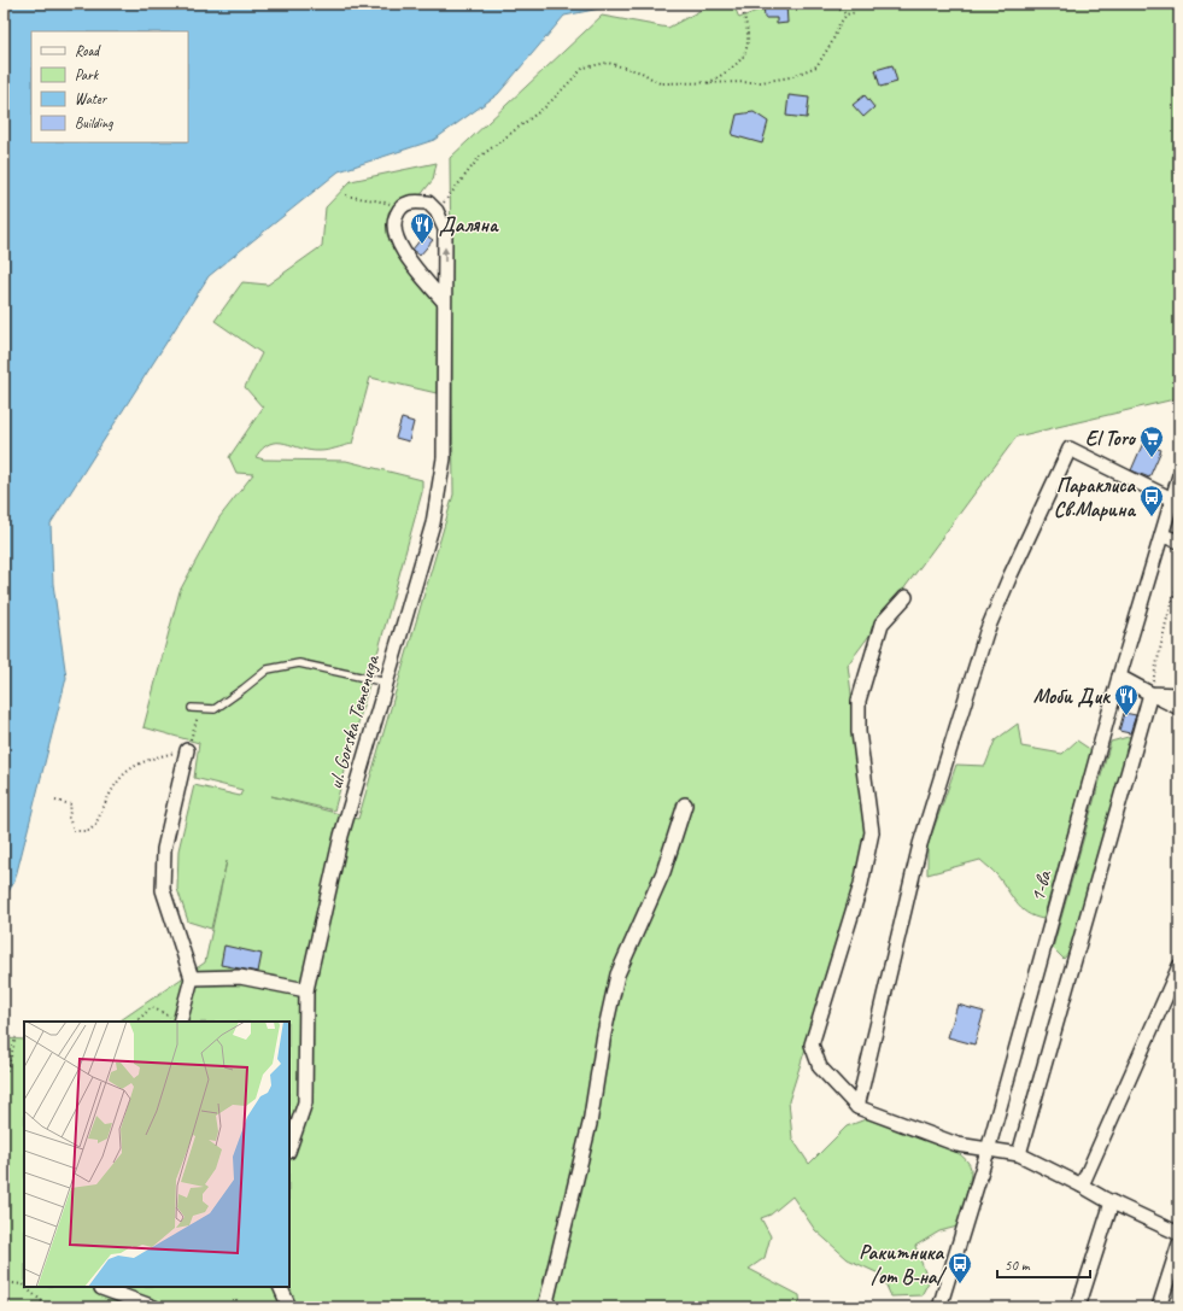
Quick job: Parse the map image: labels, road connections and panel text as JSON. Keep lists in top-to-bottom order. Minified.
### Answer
{"streets":{"street":["ul. Gorska Temenuga","1-ва"]},"places":{"restaurant":["Даляна","Моби Дик"],"supermarket":["El Toro"],"bus stop":["Параклиса Св.Марина","Ракитника /от В-на/"]},"legend":["Road","Park","Water","Building"],"scale_bar":"50 m"}
